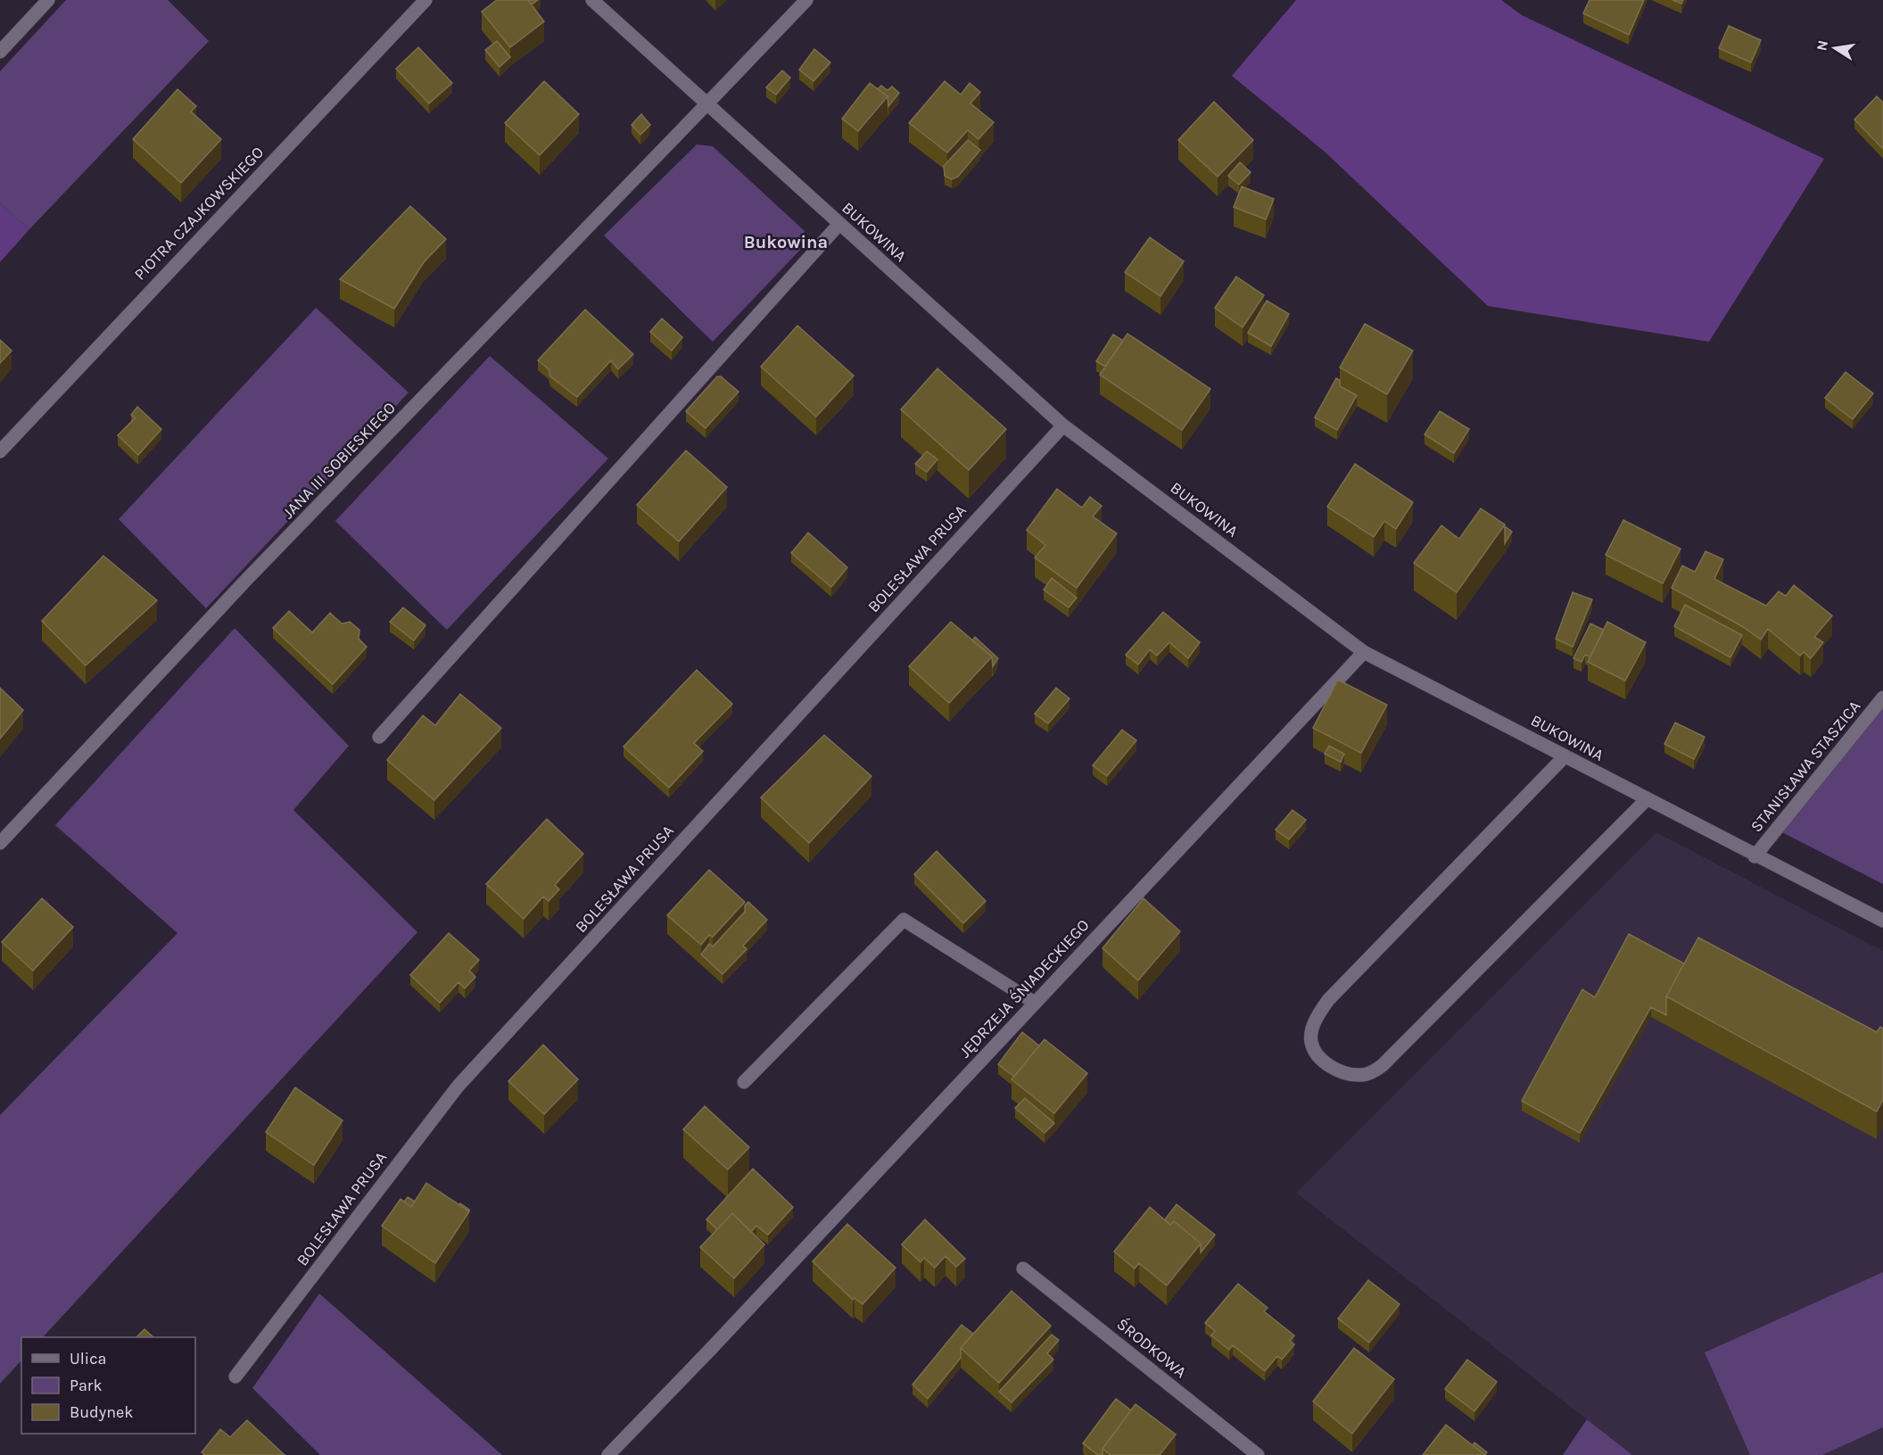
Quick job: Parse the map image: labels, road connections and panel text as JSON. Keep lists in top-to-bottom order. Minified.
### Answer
{"streets":{"street":["PIOTRA CZAJKOWSKIEGO","BUKOWINA","JANA III SOBIESKIEGO","BOLESŁAWA PRUSA","STANISŁAWA STASZICA","JĘDRZEJA ŚNIADECKIEGO","ŚRODKOWA"]},"crossings":[["BUKOWINA","JANA III SOBIESKIEGO"],["BUKOWINA","BOLESŁAWA PRUSA"],["BUKOWINA","STANISŁAWA STASZICA"],["BUKOWINA","JĘDRZEJA ŚNIADECKIEGO"]],"districts":["Bukowina"],"legend":["Ulica","Park","Budynek"],"north":"left"}
